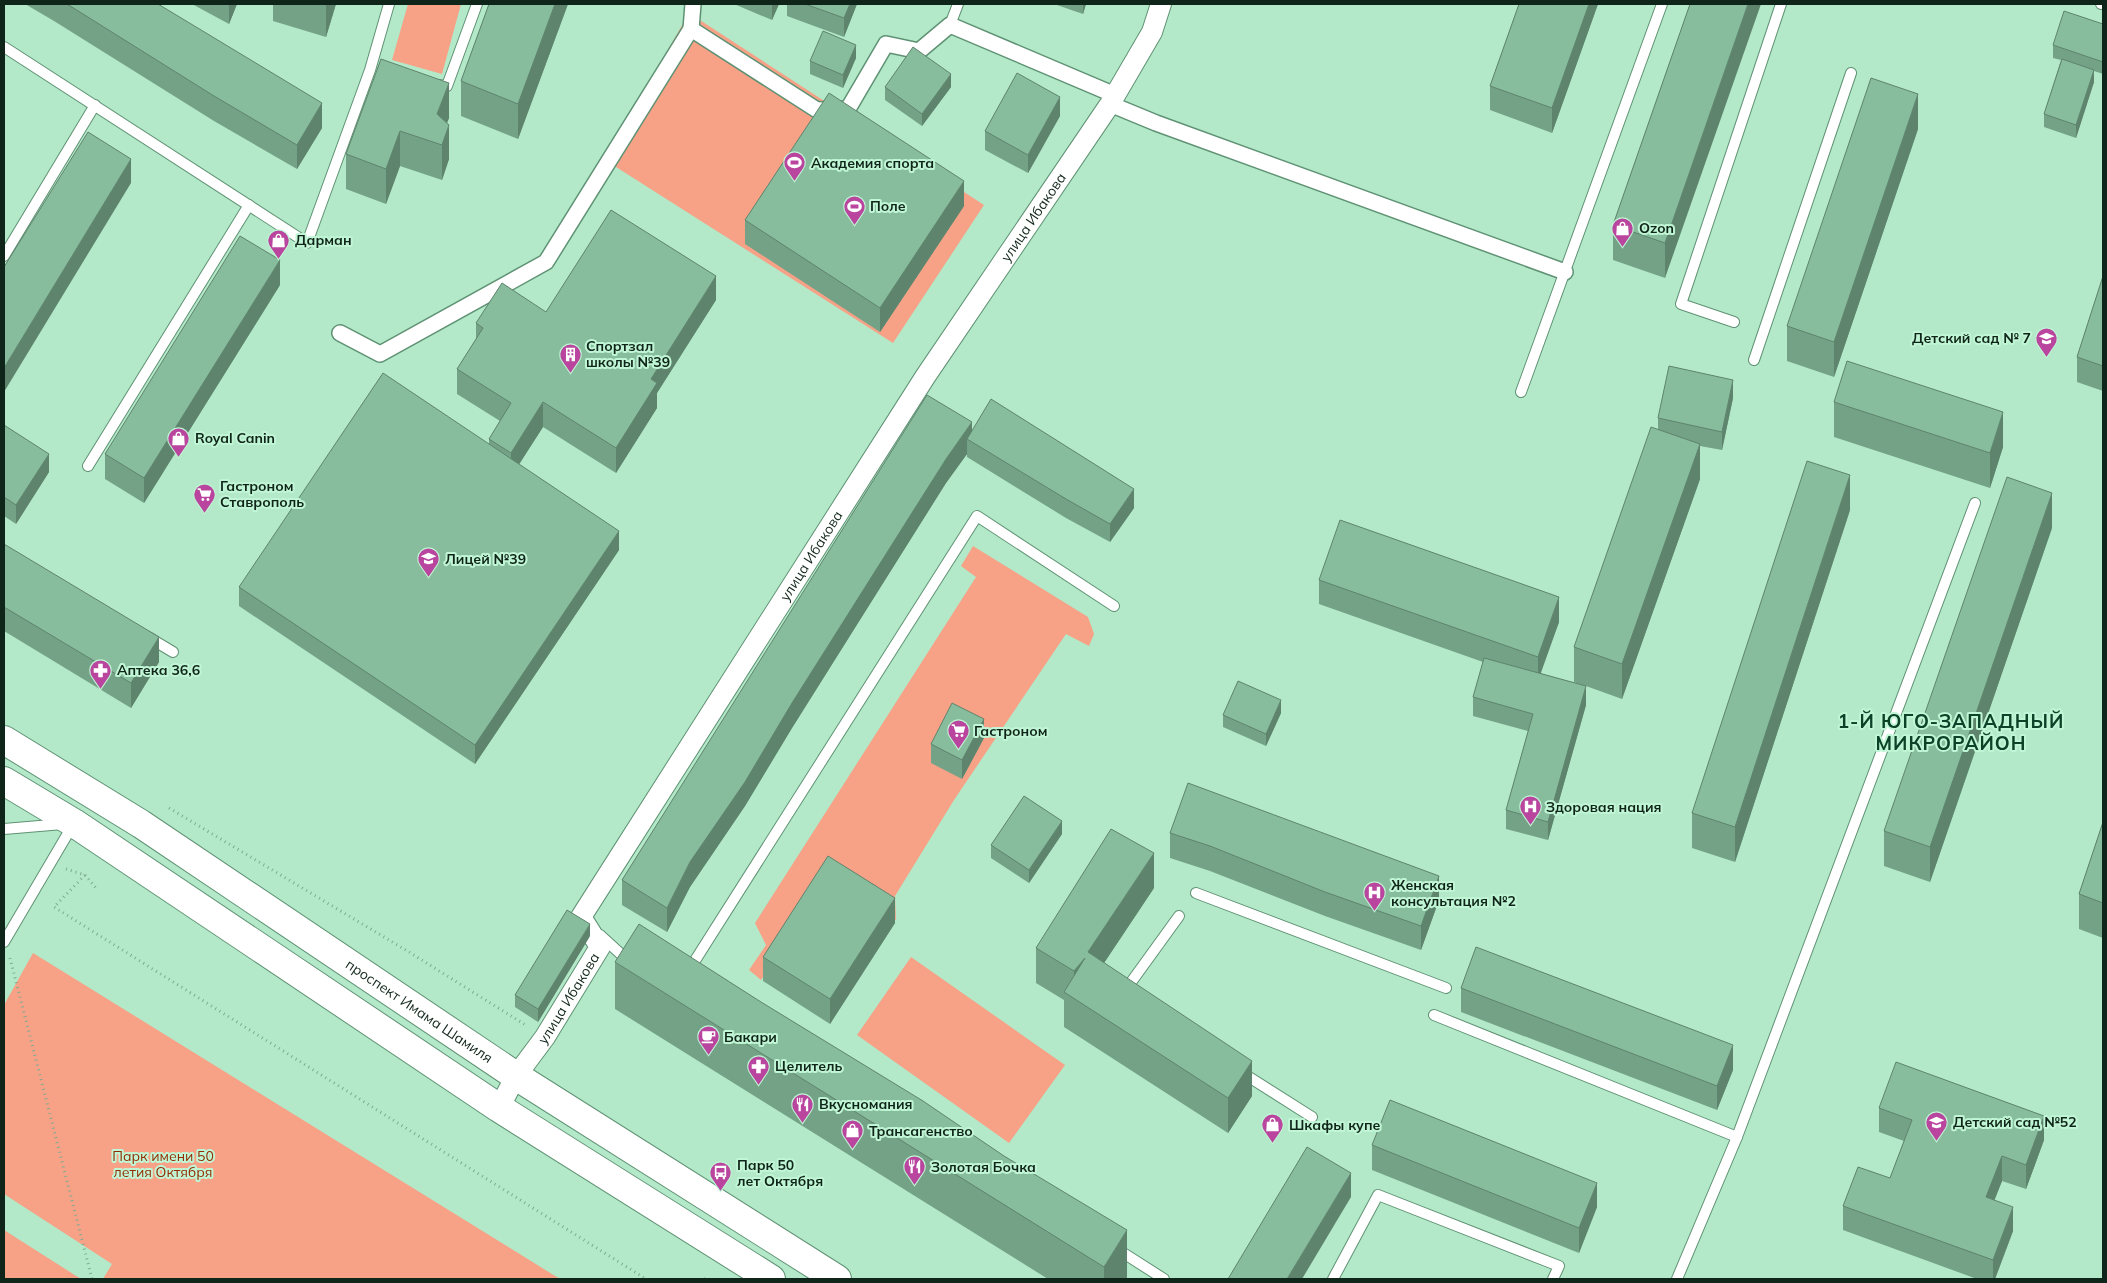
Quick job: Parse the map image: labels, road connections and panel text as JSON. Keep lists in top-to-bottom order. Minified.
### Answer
{"streets":{"main road":["проспект Имама Шамиля"],"street":["улица Ибакова"]},"crossings":[["улица Ибакова","проспект Имама Шамиля"]],"districts":["1-Й ЮГО-ЗАПАДНЫЙ МИКРОРАЙОН"],"parks":["Парк имени 50 летия Октября"],"places":{"sports":["Академия спорта","Поле"],"shop":["Ozon","Дарман","Royal Canin","Шкафы купе","Трансагенство"],"school or university":["Детский сад № 7","Лицей №39","Детский сад №52"],"building":["Спортзал школы №39"],"supermarket":["Гастроном Ставрополь","Гастроном"],"pharmacy":["Аптека 36,6","Целитель"],"hospital":["Здоровая нация","Женская консультация №2"],"cafe":["Бакари"],"restaurant":["Вкусномания","Золотая Бочка"],"bus stop":["Парк 50 лет Октября"]}}
